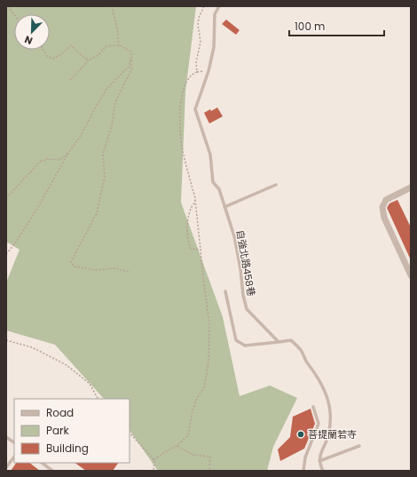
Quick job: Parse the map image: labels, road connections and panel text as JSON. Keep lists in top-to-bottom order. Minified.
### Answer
{"streets":{"lane":["自強北路458巷"]},"places":["菩提蘭若寺"],"legend":["Road","Park","Building"],"scale_bar":"100 m","north":"bottom left"}
